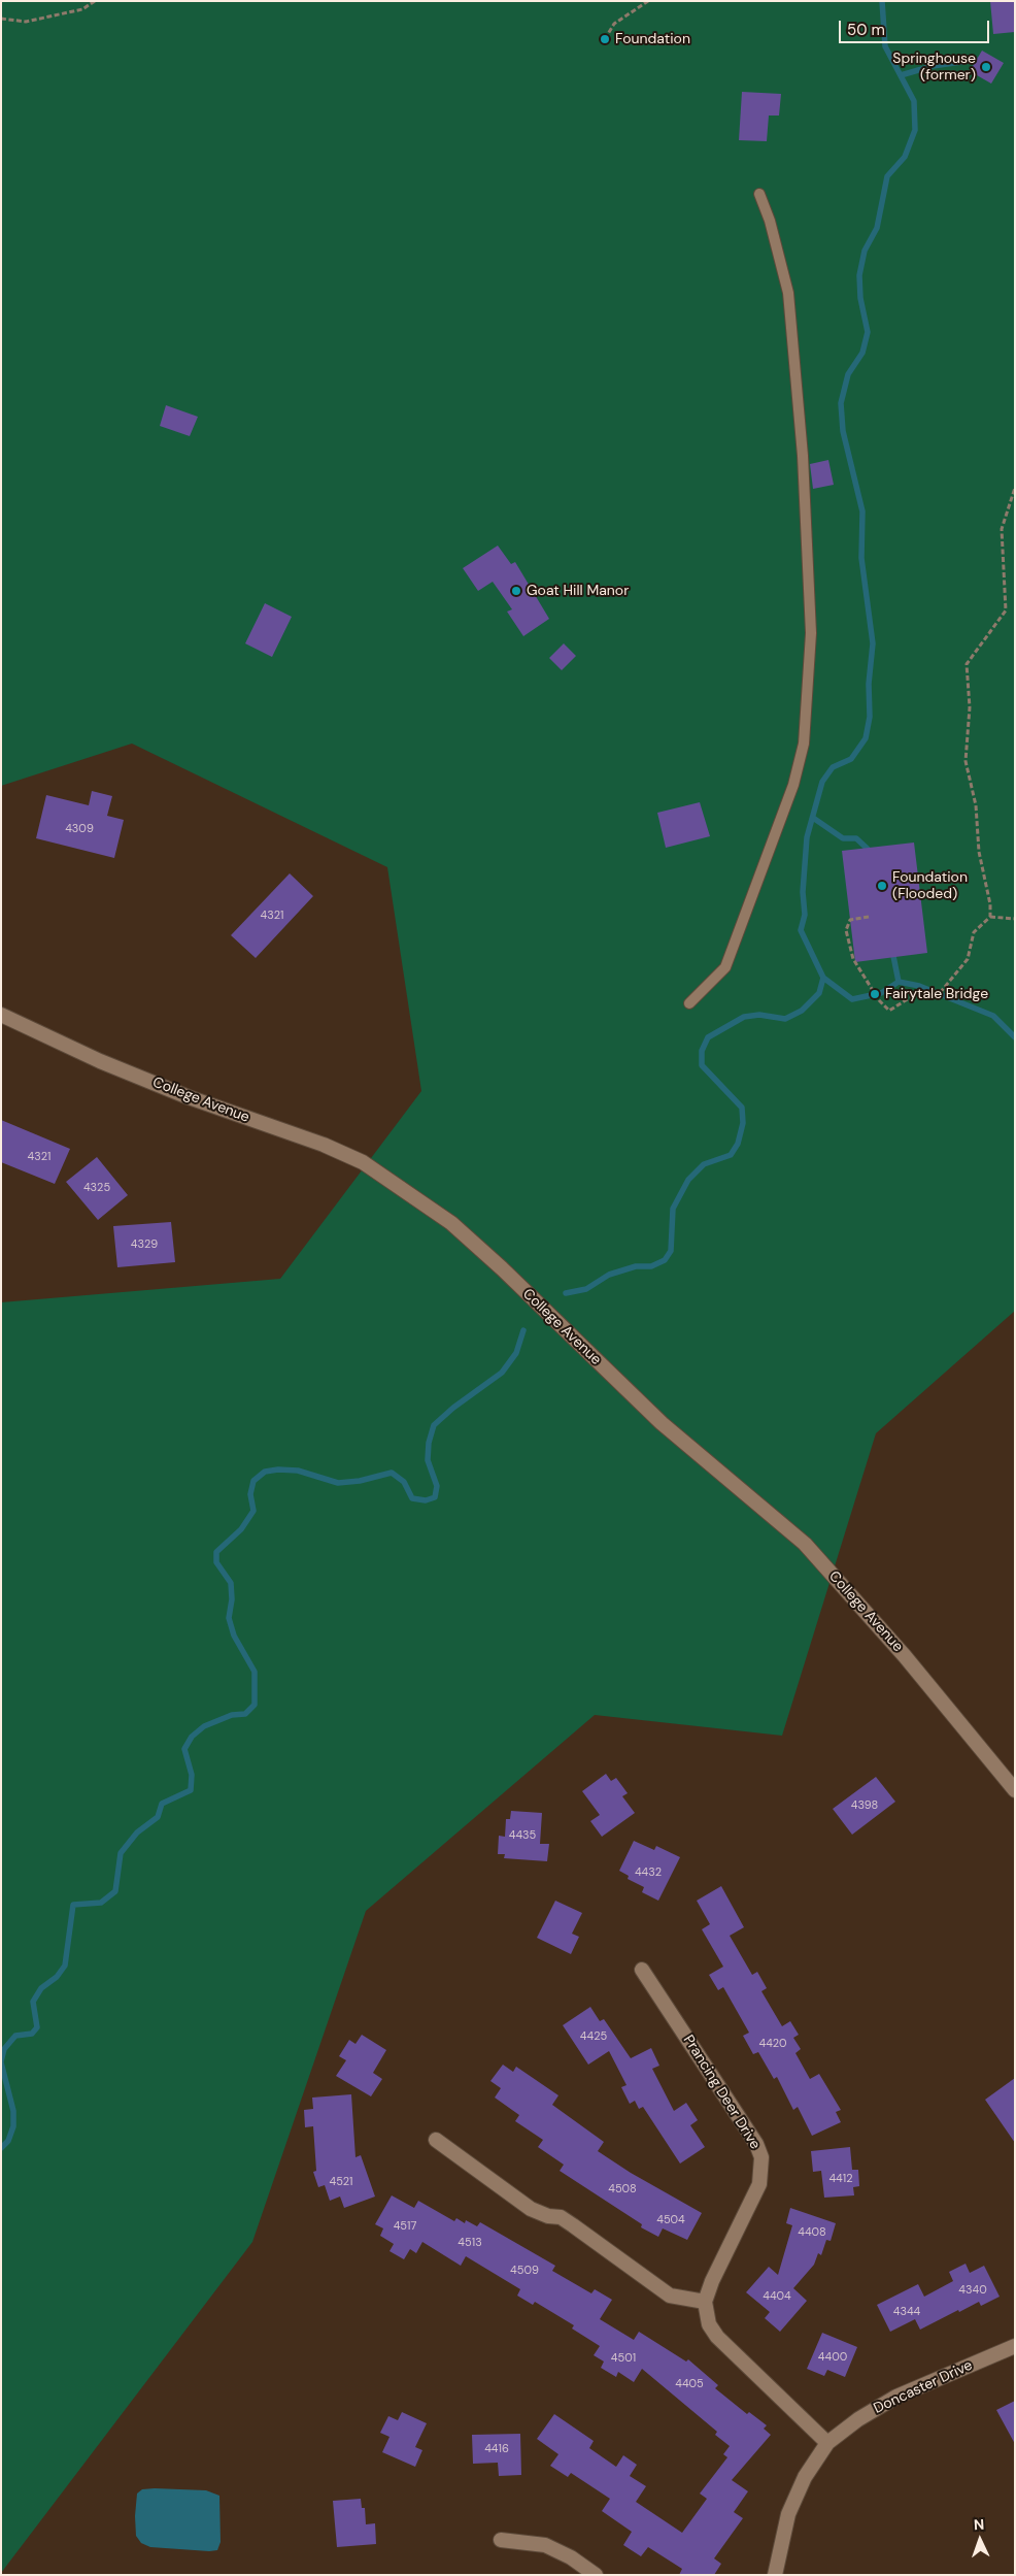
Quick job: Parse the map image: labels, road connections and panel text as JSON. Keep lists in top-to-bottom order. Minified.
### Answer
{"streets":{"street":["College Avenue","Prancing Deer Drive","Doncaster Drive"]},"places":["Foundation","Springhouse (former)","Goat Hill Manor","Foundation (Flooded)","Fairytale Bridge"],"house_numbers":["4309","4321","4321","4325","4329","4398","4435","4432","4425","4420","4412","4521","4508","4504","4517","4408","4513","4509","4340","4404","4344","4400","4501","4405","4416"],"scale_bar":"50 m","north":"top"}
